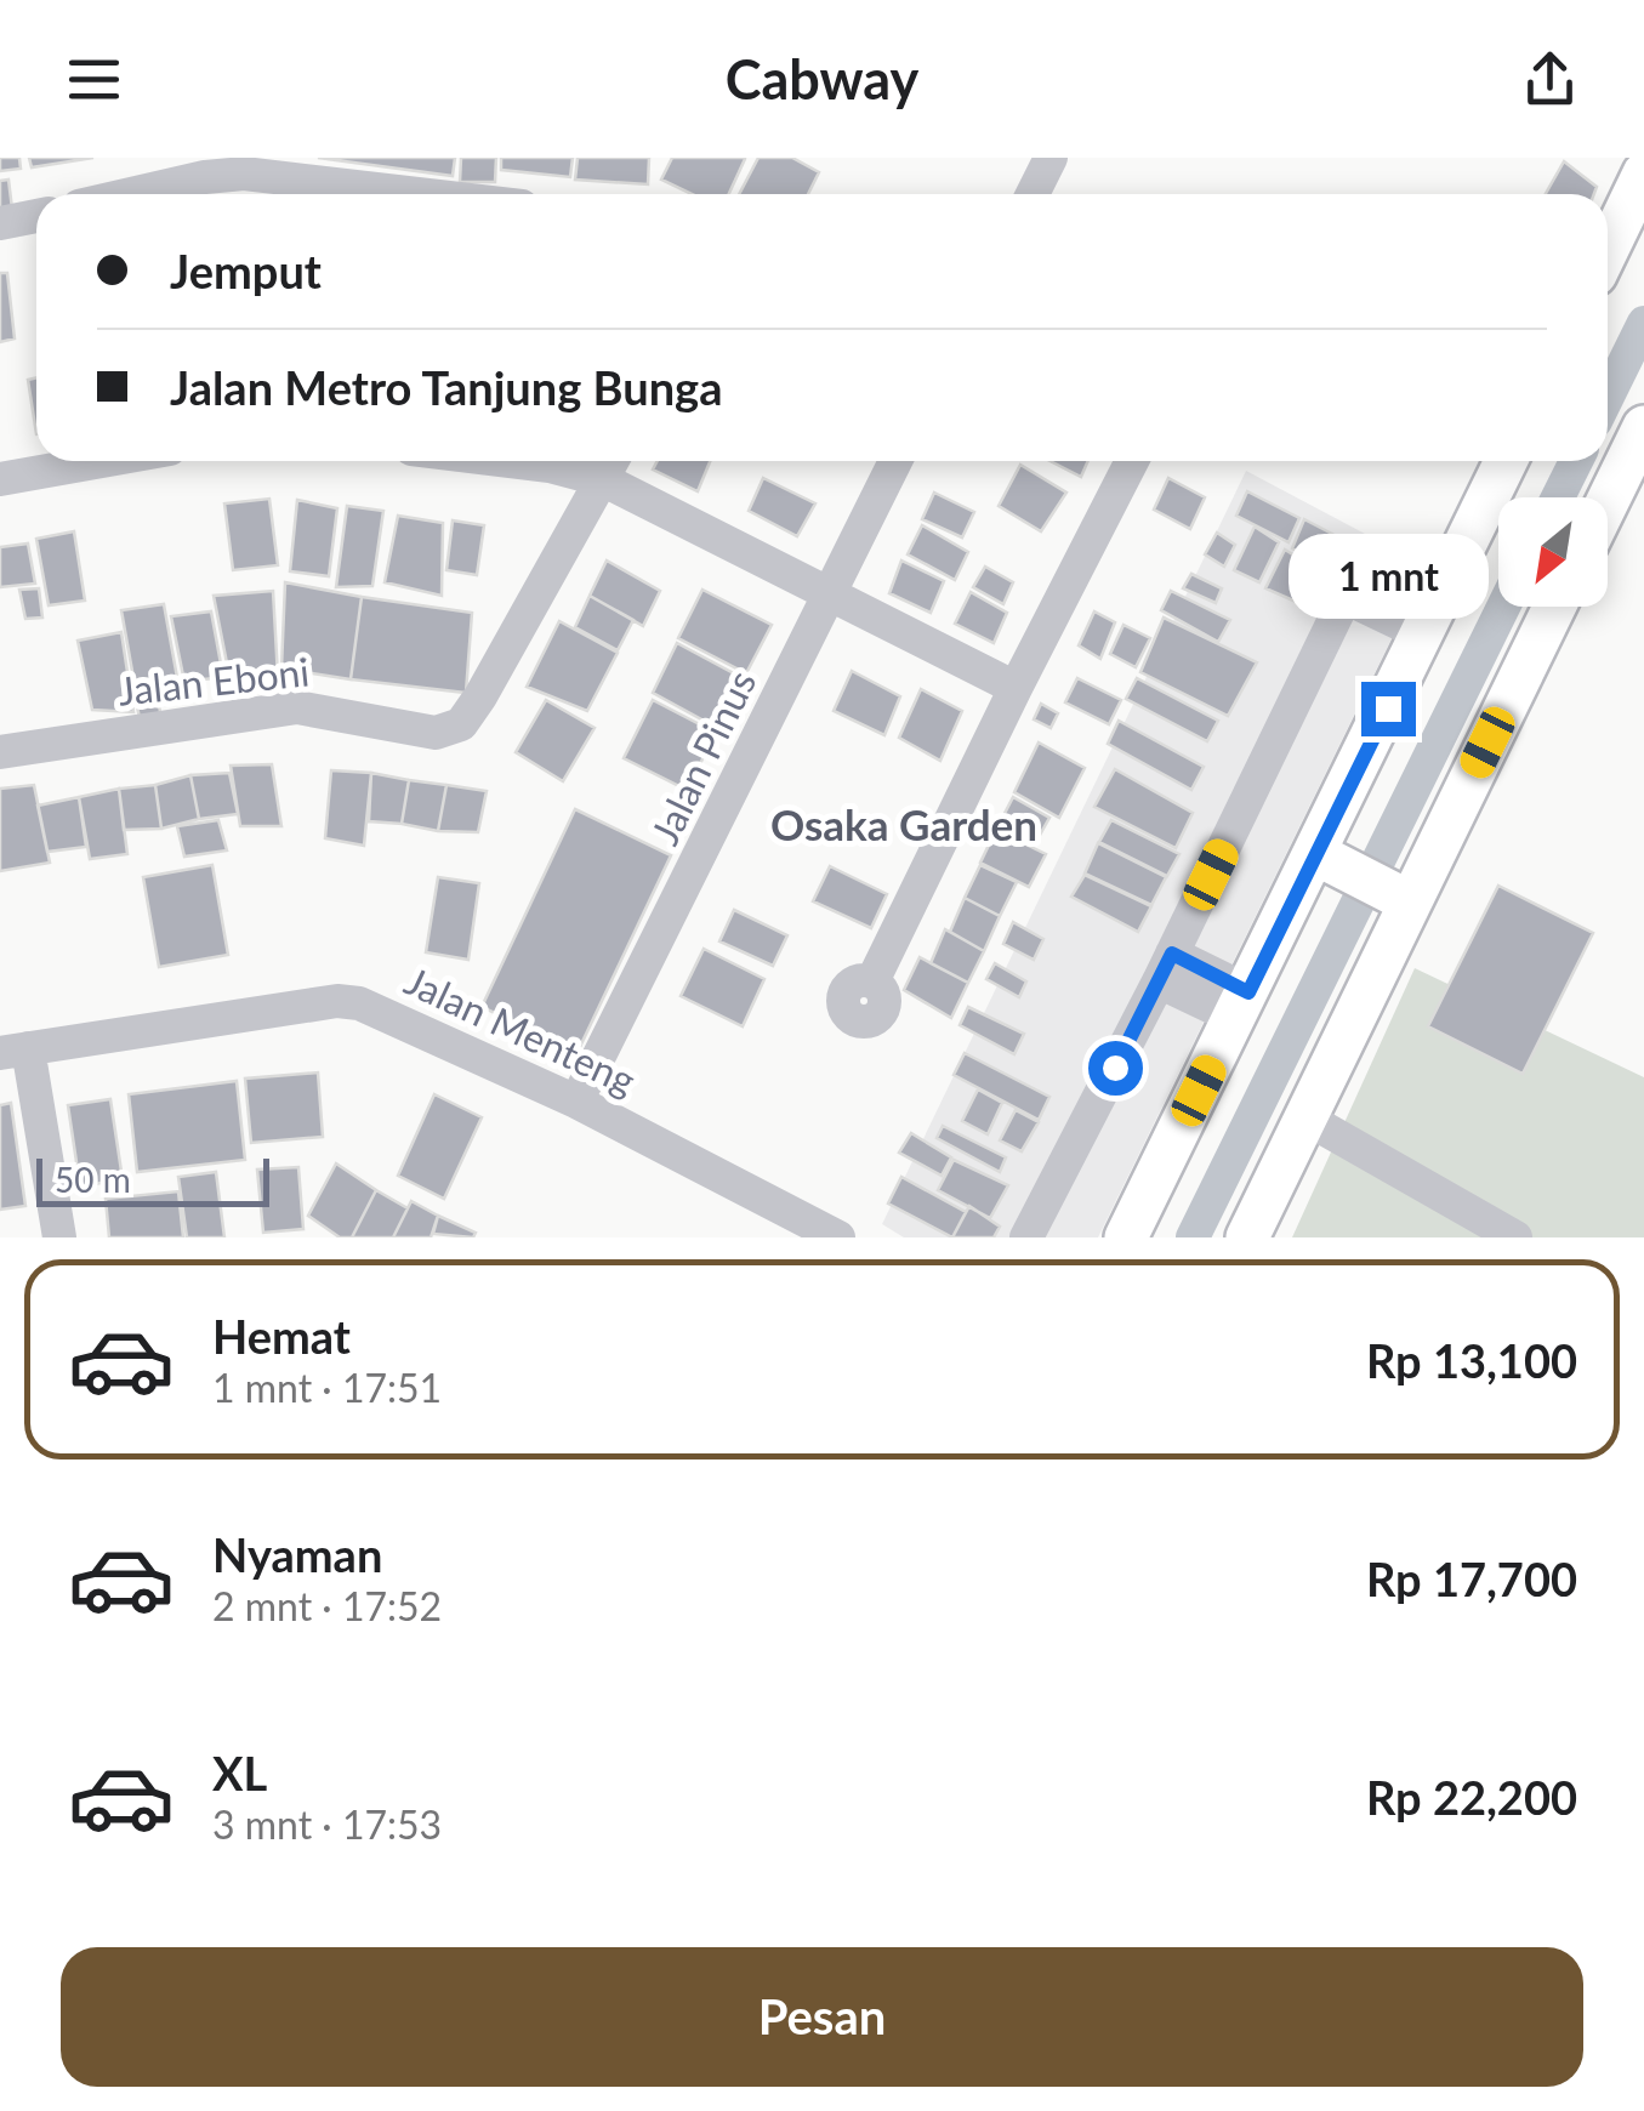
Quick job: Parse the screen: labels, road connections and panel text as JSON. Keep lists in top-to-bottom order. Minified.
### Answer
{"streets":{"street":["Jalan Eboni","Jalan Pinus","Jalan Menteng"]},"crossings":[["Jalan Pinus","Jalan Menteng"]],"districts":["Osaka Garden"],"scale_bar":"50 m","north":"bottom left","page":{"header":"Cabway","banner":["Jemput","Jalan Metro Tanjung Bunga"],"bubble":"1 mnt","scale":"50 m","list":[{"name":"Hemat","note":"1 mnt · 17:51","value":"Rp 13,100"},{"name":"Nyaman","note":"2 mnt · 17:52","value":"Rp 17,700"},{"name":"XL","note":"3 mnt · 17:53","value":"Rp 22,200"}],"buttons":"Pesan"}}
